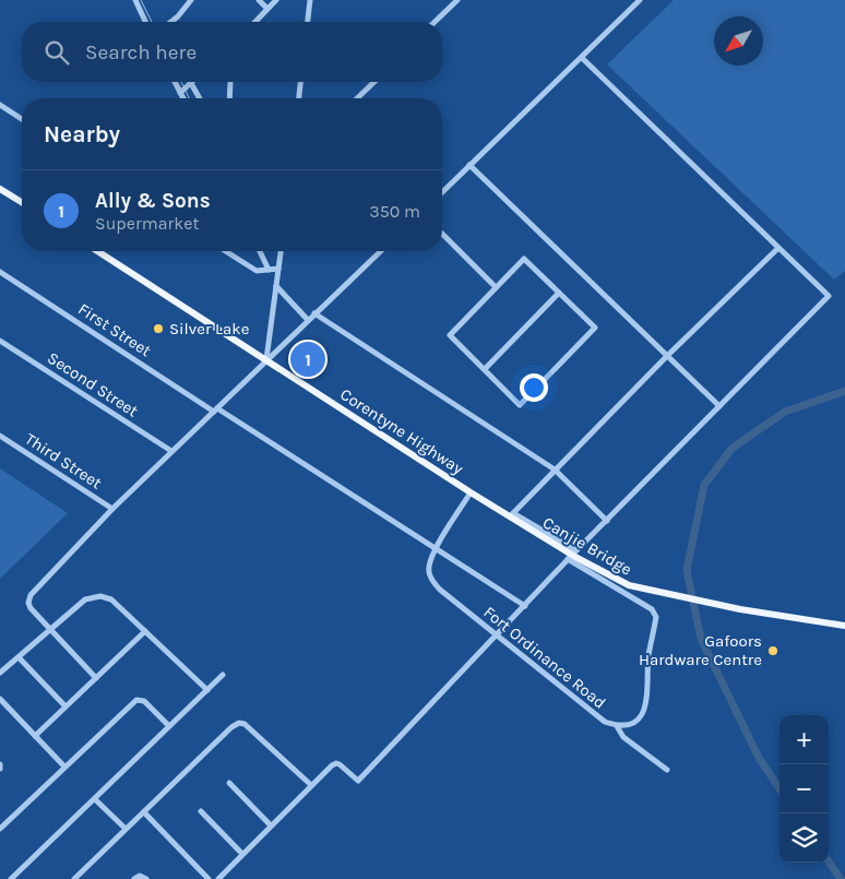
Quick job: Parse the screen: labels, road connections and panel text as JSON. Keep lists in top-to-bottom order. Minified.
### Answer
{"streets":{"main road":["Corentyne Highway","Canjie Bridge"],"street":["First Street","Second Street","Third Street","Fort Ordinance Road"]},"crossings":[["First Street","Fort Ordinance Road"],["Corentyne Highway","Canjie Bridge"],["Corentyne Highway","Fort Ordinance Road"]],"places":["Silver Lake","Gafoors Hardware Centre"],"north":"bottom left","page":{"search":"Search here","heading":"Nearby","list":[{"mark":"1","name":"Ally & Sons","note":"Supermarket","value":"350 m"}],"pins":"1","map_buttons":["+","−"]}}
